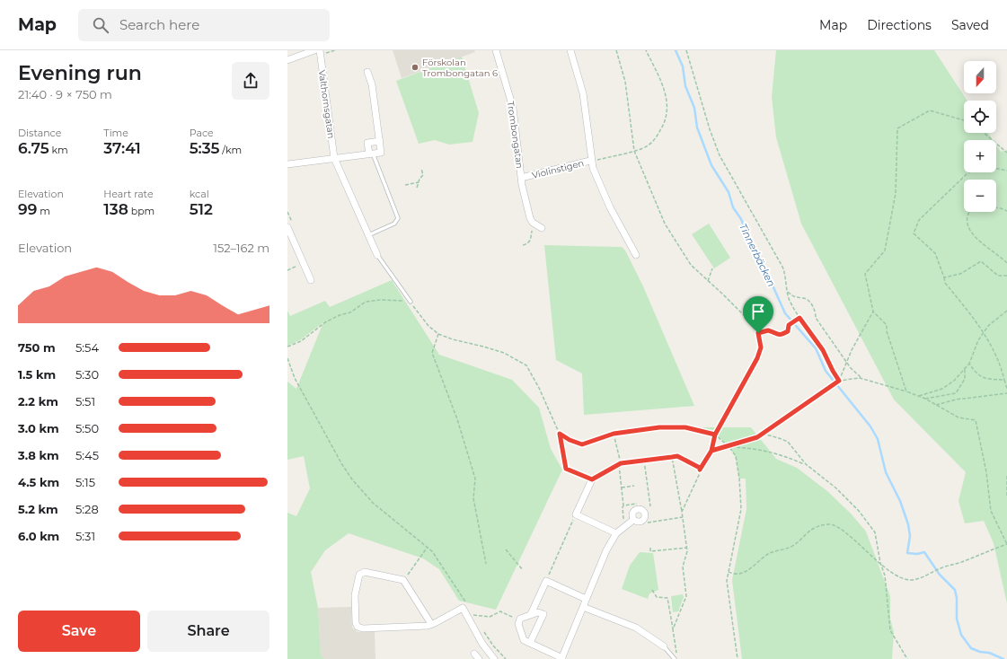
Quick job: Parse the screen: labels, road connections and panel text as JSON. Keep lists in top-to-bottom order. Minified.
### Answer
{"streets":{"street":["Valthornsgatan","Trombongatan","Violinstigen"]},"crossings":[["Trombongatan","Violinstigen"]],"water":["Tinnerbäcken"],"places":["Förskolan Trombongatan 6"],"north":"bottom","page":{"header":"Map","search":"Search here","nav":["Map","Directions","Saved"],"heading":["Evening run","21:40 · 9 × 750 m"],"map_buttons":["+","−"],"stats":[["Distance","6.75 km"],["Time","37:41"],["Pace","5:35 /km"],["Elevation","99 m"],["Heart rate","138 bpm"],["kcal","512"]],"chart":["Elevation","152–162 m"],"list":[{"name":"750 m","note":"5:54"},{"name":"1.5 km","note":"5:30"},{"name":"2.2 km","note":"5:51"},{"name":"3.0 km","note":"5:50"},{"name":"3.8 km","note":"5:45"},{"name":"4.5 km","note":"5:15"},{"name":"5.2 km","note":"5:28"},{"name":"6.0 km","note":"5:31"}],"buttons":["Save","Share"]}}
